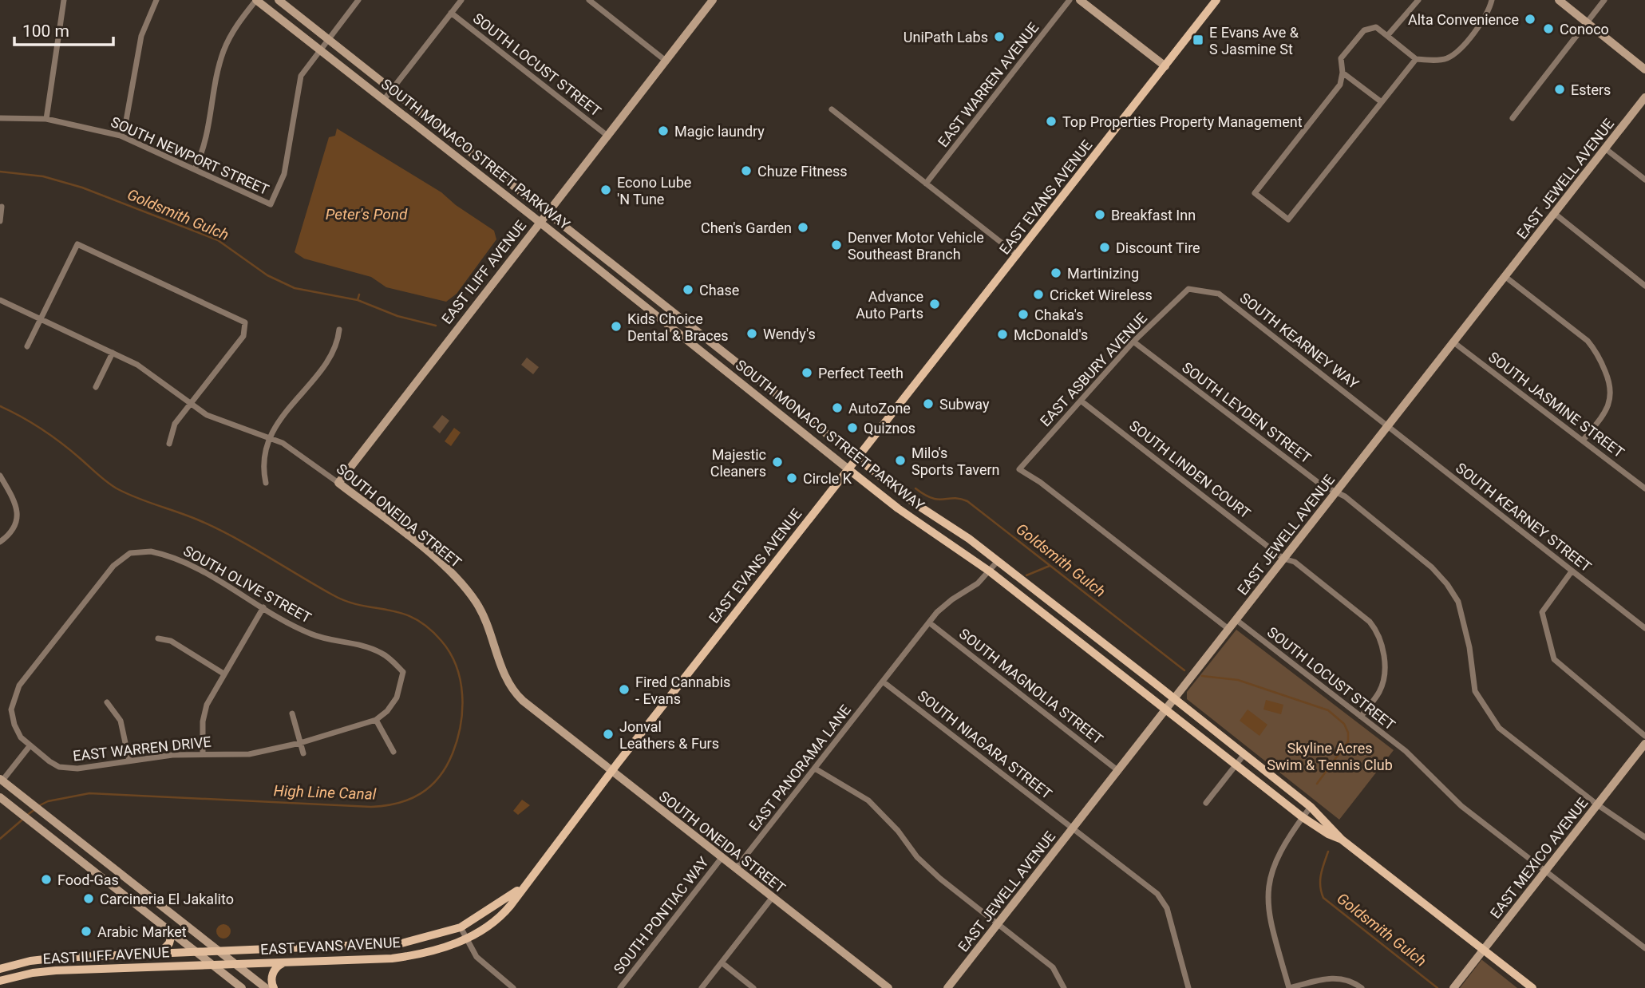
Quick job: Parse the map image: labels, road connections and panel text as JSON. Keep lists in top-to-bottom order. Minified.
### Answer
{"streets":{"main road":["SOUTH MONACO STREET PARKWAY","EAST EVANS AVENUE","EAST ILIFF AVENUE"],"street":["SOUTH LOCUST STREET","EAST WARREN AVENUE","SOUTH NEWPORT STREET","EAST JEWELL AVENUE","SOUTH KEARNEY WAY","EAST ASBURY AVENUE","SOUTH JASMINE STREET","SOUTH LEYDEN STREET","SOUTH LINDEN COURT","SOUTH ONEIDA STREET","SOUTH KEARNEY STREET","SOUTH OLIVE STREET","SOUTH MAGNOLIA STREET","SOUTH NIAGARA STREET","EAST WARREN DRIVE","EAST PANORAMA LANE","EAST MEXICO AVENUE","SOUTH PONTIAC WAY"]},"crossings":[["SOUTH LOCUST STREET","EAST JEWELL AVENUE"],["SOUTH LOCUST STREET","EAST ILIFF AVENUE"],["SOUTH LOCUST STREET","SOUTH LINDEN COURT"],["SOUTH LOCUST STREET","EAST MEXICO AVENUE"],["SOUTH MONACO STREET PARKWAY","SOUTH NEWPORT STREET"],["SOUTH MONACO STREET PARKWAY","EAST JEWELL AVENUE"],["SOUTH MONACO STREET PARKWAY","EAST EVANS AVENUE"],["SOUTH MONACO STREET PARKWAY","EAST ILIFF AVENUE"],["SOUTH MONACO STREET PARKWAY","EAST MEXICO AVENUE"],["EAST JEWELL AVENUE","SOUTH KEARNEY WAY"],["EAST JEWELL AVENUE","EAST ASBURY AVENUE"],["EAST JEWELL AVENUE","SOUTH JASMINE STREET"],["EAST JEWELL AVENUE","SOUTH LEYDEN STREET"],["EAST JEWELL AVENUE","SOUTH LINDEN COURT"],["EAST JEWELL AVENUE","SOUTH KEARNEY STREET"],["EAST JEWELL AVENUE","SOUTH MAGNOLIA STREET"],["EAST JEWELL AVENUE","SOUTH NIAGARA STREET"],["EAST EVANS AVENUE","EAST ILIFF AVENUE"],["EAST EVANS AVENUE","SOUTH ONEIDA STREET"],["EAST ILIFF AVENUE","SOUTH ONEIDA STREET"],["SOUTH KEARNEY WAY","EAST ASBURY AVENUE"],["SOUTH KEARNEY WAY","SOUTH KEARNEY STREET"],["EAST ASBURY AVENUE","SOUTH LEYDEN STREET"],["EAST ASBURY AVENUE","SOUTH LINDEN COURT"],["SOUTH LEYDEN STREET","EAST MEXICO AVENUE"],["SOUTH ONEIDA STREET","EAST PANORAMA LANE"],["SOUTH ONEIDA STREET","SOUTH PONTIAC WAY"],["SOUTH OLIVE STREET","EAST WARREN DRIVE"],["SOUTH NIAGARA STREET","EAST PANORAMA LANE"]],"water":["Peter's Pond","Goldsmith Gulch","High Line Canal"],"parks":["Skyline Acres Swim & Tennis Club"],"places":{"other":["Alta Convenience","Conoco","UniPath Labs","Esters","Top Properties Property Management","Magic laundry","Chuze Fitness","Econo Lube 'N Tune","Breakfast Inn","Chen's Garden","Denver Motor Vehicle Southeast Branch","Discount Tire","Martinizing","Chase","Cricket Wireless","Advance Auto Parts","Chaka's","Kids Choice Dental & Braces","Wendy's","McDonald's","Perfect Teeth","Subway","AutoZone","Quiznos","Milo's Sports Tavern","Majestic Cleaners","Circle K","Fired Cannabis - Evans","Jonval Leathers & Furs","Food-Gas","Carcineria El Jakalito","Arabic Market"],"transit":["E Evans Ave & S Jasmine St"]},"scale_bar":"100 m"}
